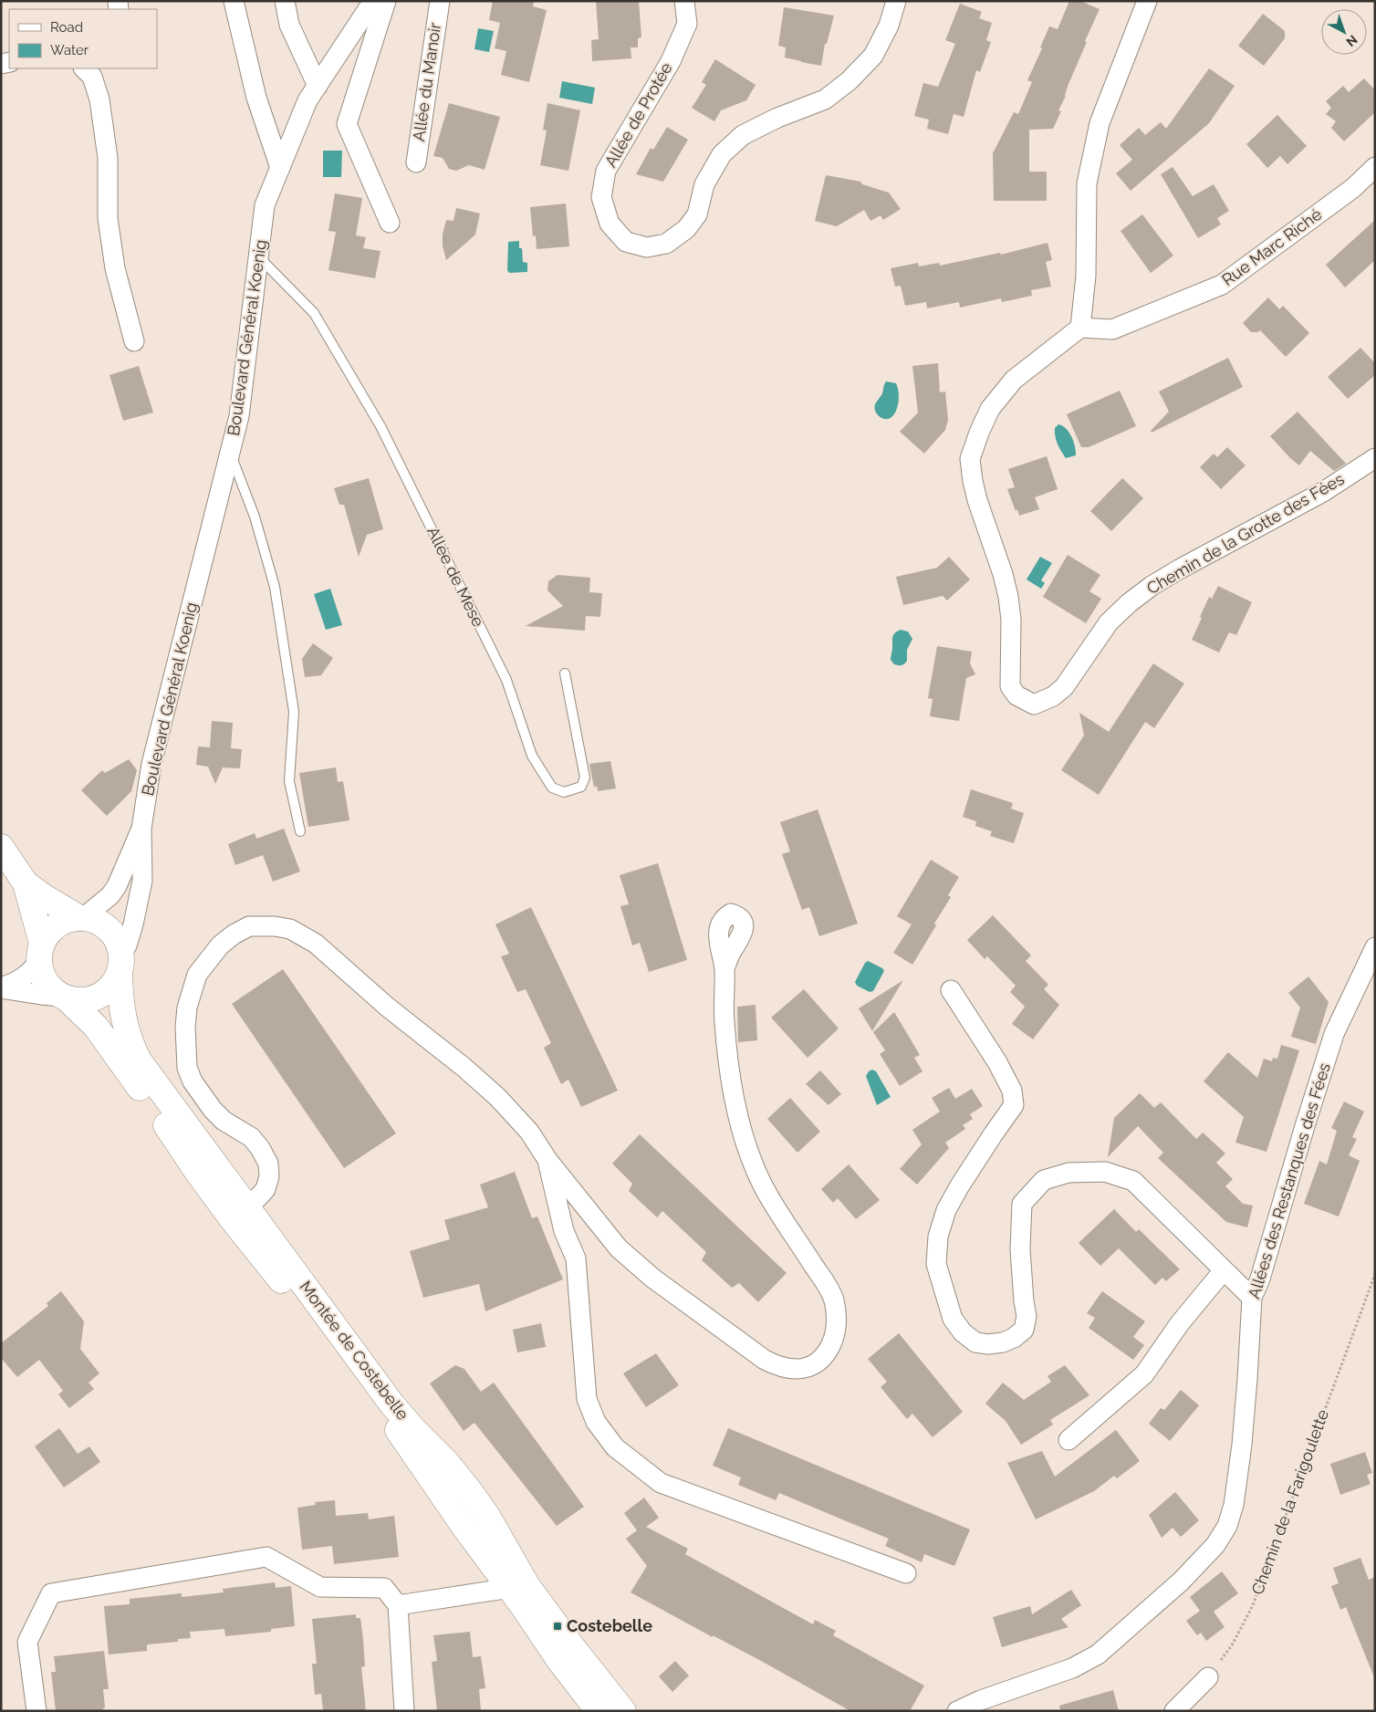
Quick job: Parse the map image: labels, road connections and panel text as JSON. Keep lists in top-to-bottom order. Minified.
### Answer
{"streets":{"main road":["Montée de Costebelle"],"street":["Allée du Manoir","Allée de Protée","Rue Marc Riché","Boulevard Général Koenig","Chemin de la Grotte des Fées","Allées des Restanques des Fées"],"lane":["Allée de Mese"],"path":["Chemin de la Farigoulette"]},"crossings":[["Rue Marc Riché","Chemin de la Grotte des Fées"],["Boulevard Général Koenig","Allée de Mese"],["Boulevard Général Koenig","Montée de Costebelle"]],"places":{"transit":["Costebelle"]},"legend":["Road","Water"],"north":"bottom right"}
